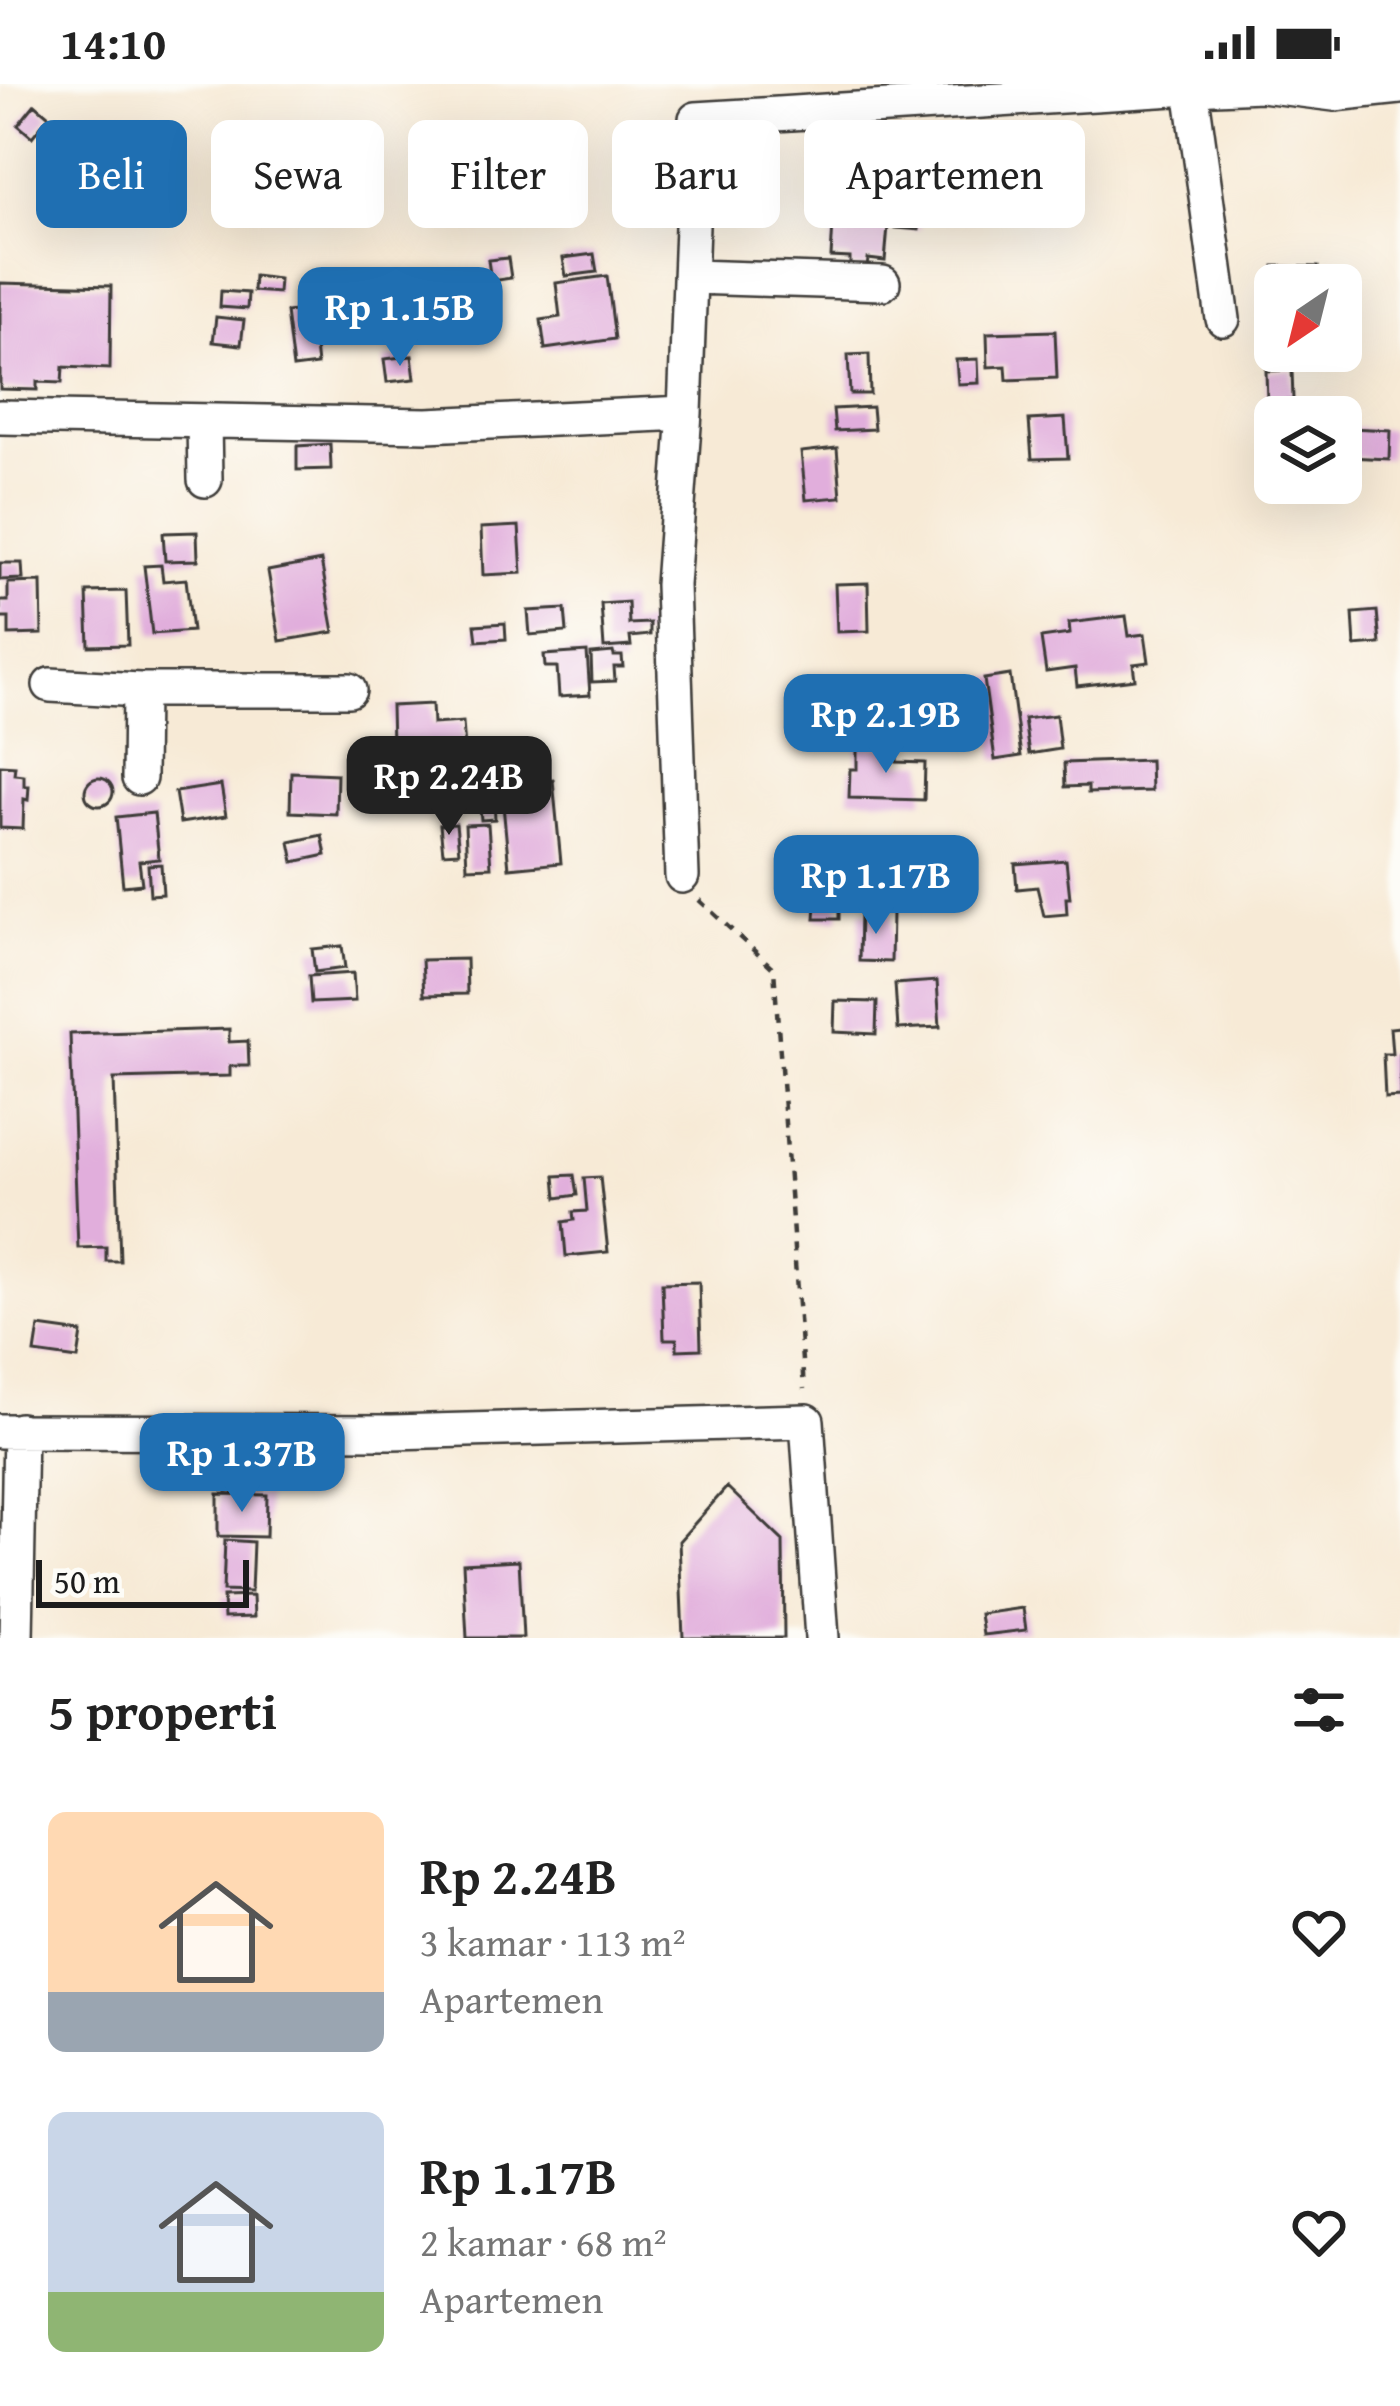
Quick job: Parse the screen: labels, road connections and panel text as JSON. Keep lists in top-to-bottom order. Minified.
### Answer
{"scale_bar":"50 m","north":"bottom left","page":{"status":"14:10","chip":["Beli","Sewa","Filter","Baru","Apartemen"],"price":["Rp 1.15B","Rp 2.19B","Rp 2.24B","Rp 1.17B","Rp 1.37B"],"scale":"50 m","heading":"5 properti","list":[{"name":"Rp 2.24B","note":"3 kamar · 113 m² · Apartemen"},{"name":"Rp 1.17B","note":"2 kamar · 68 m² · Apartemen"}]}}
